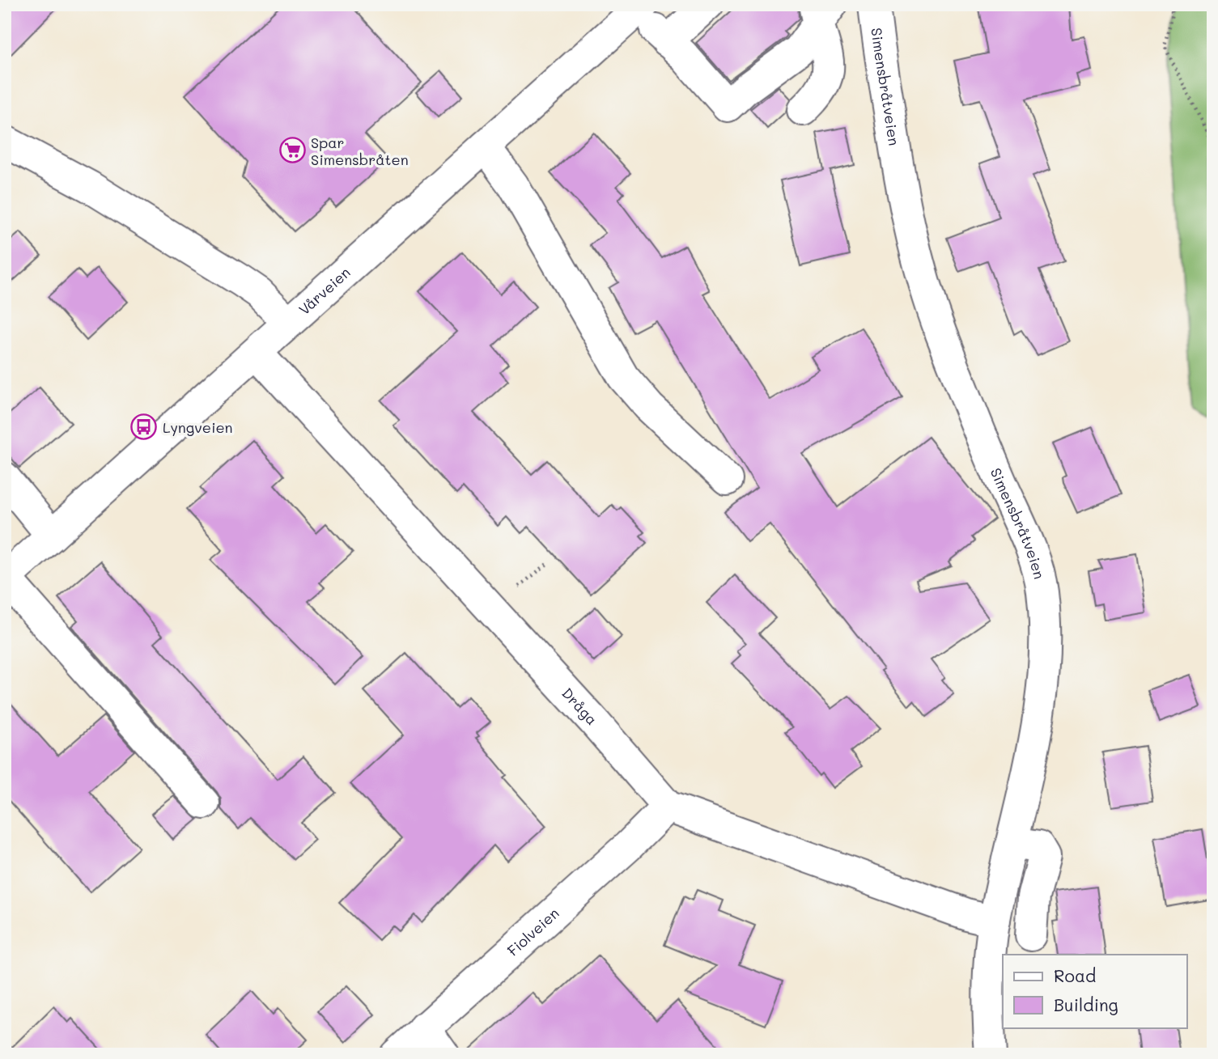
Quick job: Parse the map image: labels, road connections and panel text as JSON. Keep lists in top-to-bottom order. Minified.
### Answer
{"streets":{"street":["Simensbråtveien","Vårveien","Dråga","Fiolveien"]},"crossings":[["Simensbråtveien","Dråga"],["Vårveien","Dråga"],["Dråga","Fiolveien"]],"places":{"supermarket":["Spar Simensbråten"],"bus stop":["Lyngveien"]},"legend":["Road","Building"]}
